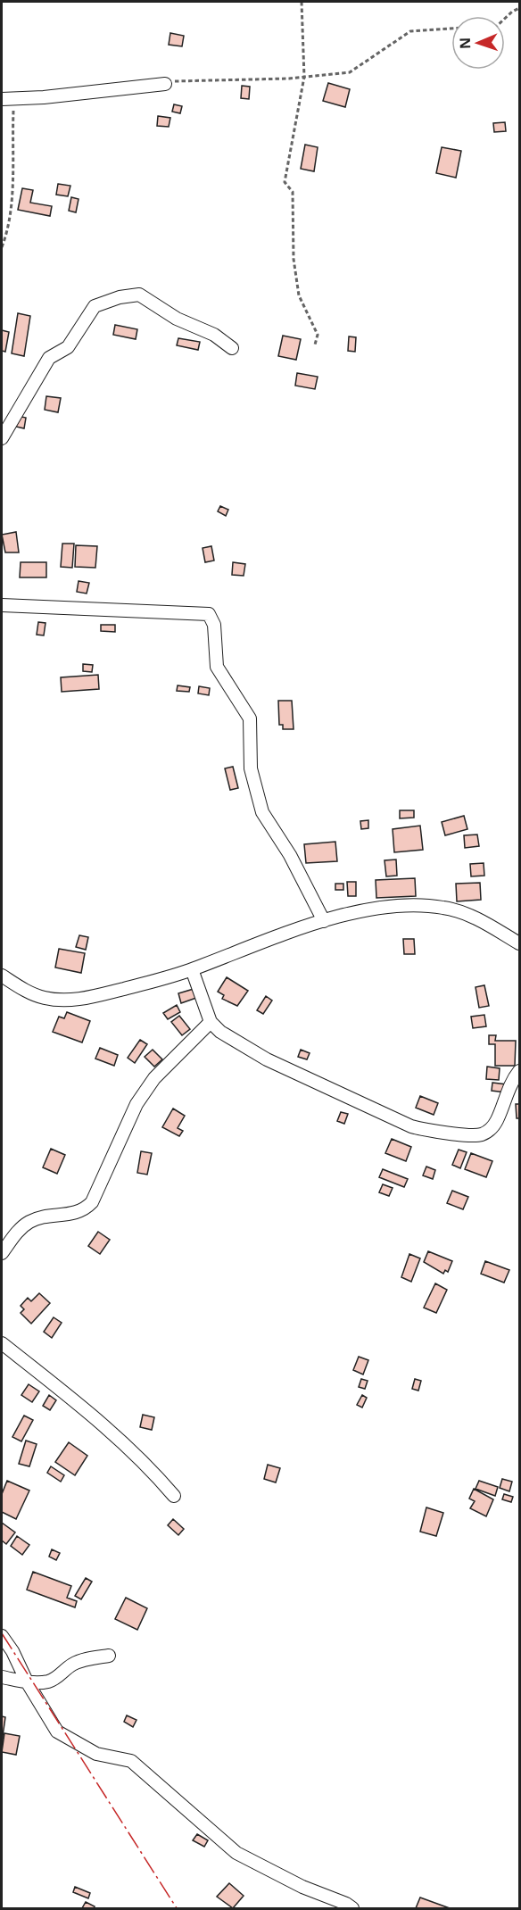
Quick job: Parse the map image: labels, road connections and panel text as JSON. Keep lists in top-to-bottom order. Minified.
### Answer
{"north":"left"}
